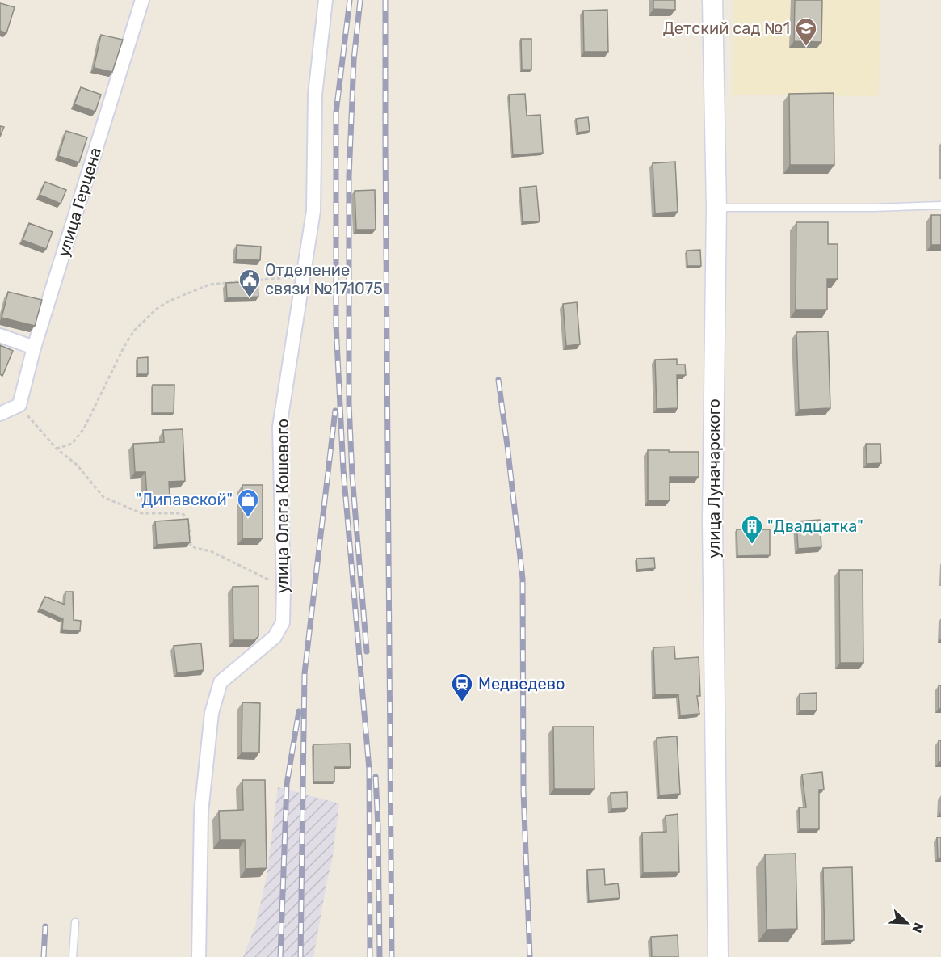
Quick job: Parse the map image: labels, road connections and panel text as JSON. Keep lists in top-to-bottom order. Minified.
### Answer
{"streets":{"street":["улица Герцена","улица Луначарского","улица Олега Кошевого"]},"places":{"school or university":["Детский сад №1"],"public building":["Отделение связи №171075"],"shop":["\"Дипавской\""],"building":["\"Двадцатка\""],"station":["Медведево"]},"north":"bottom right"}
